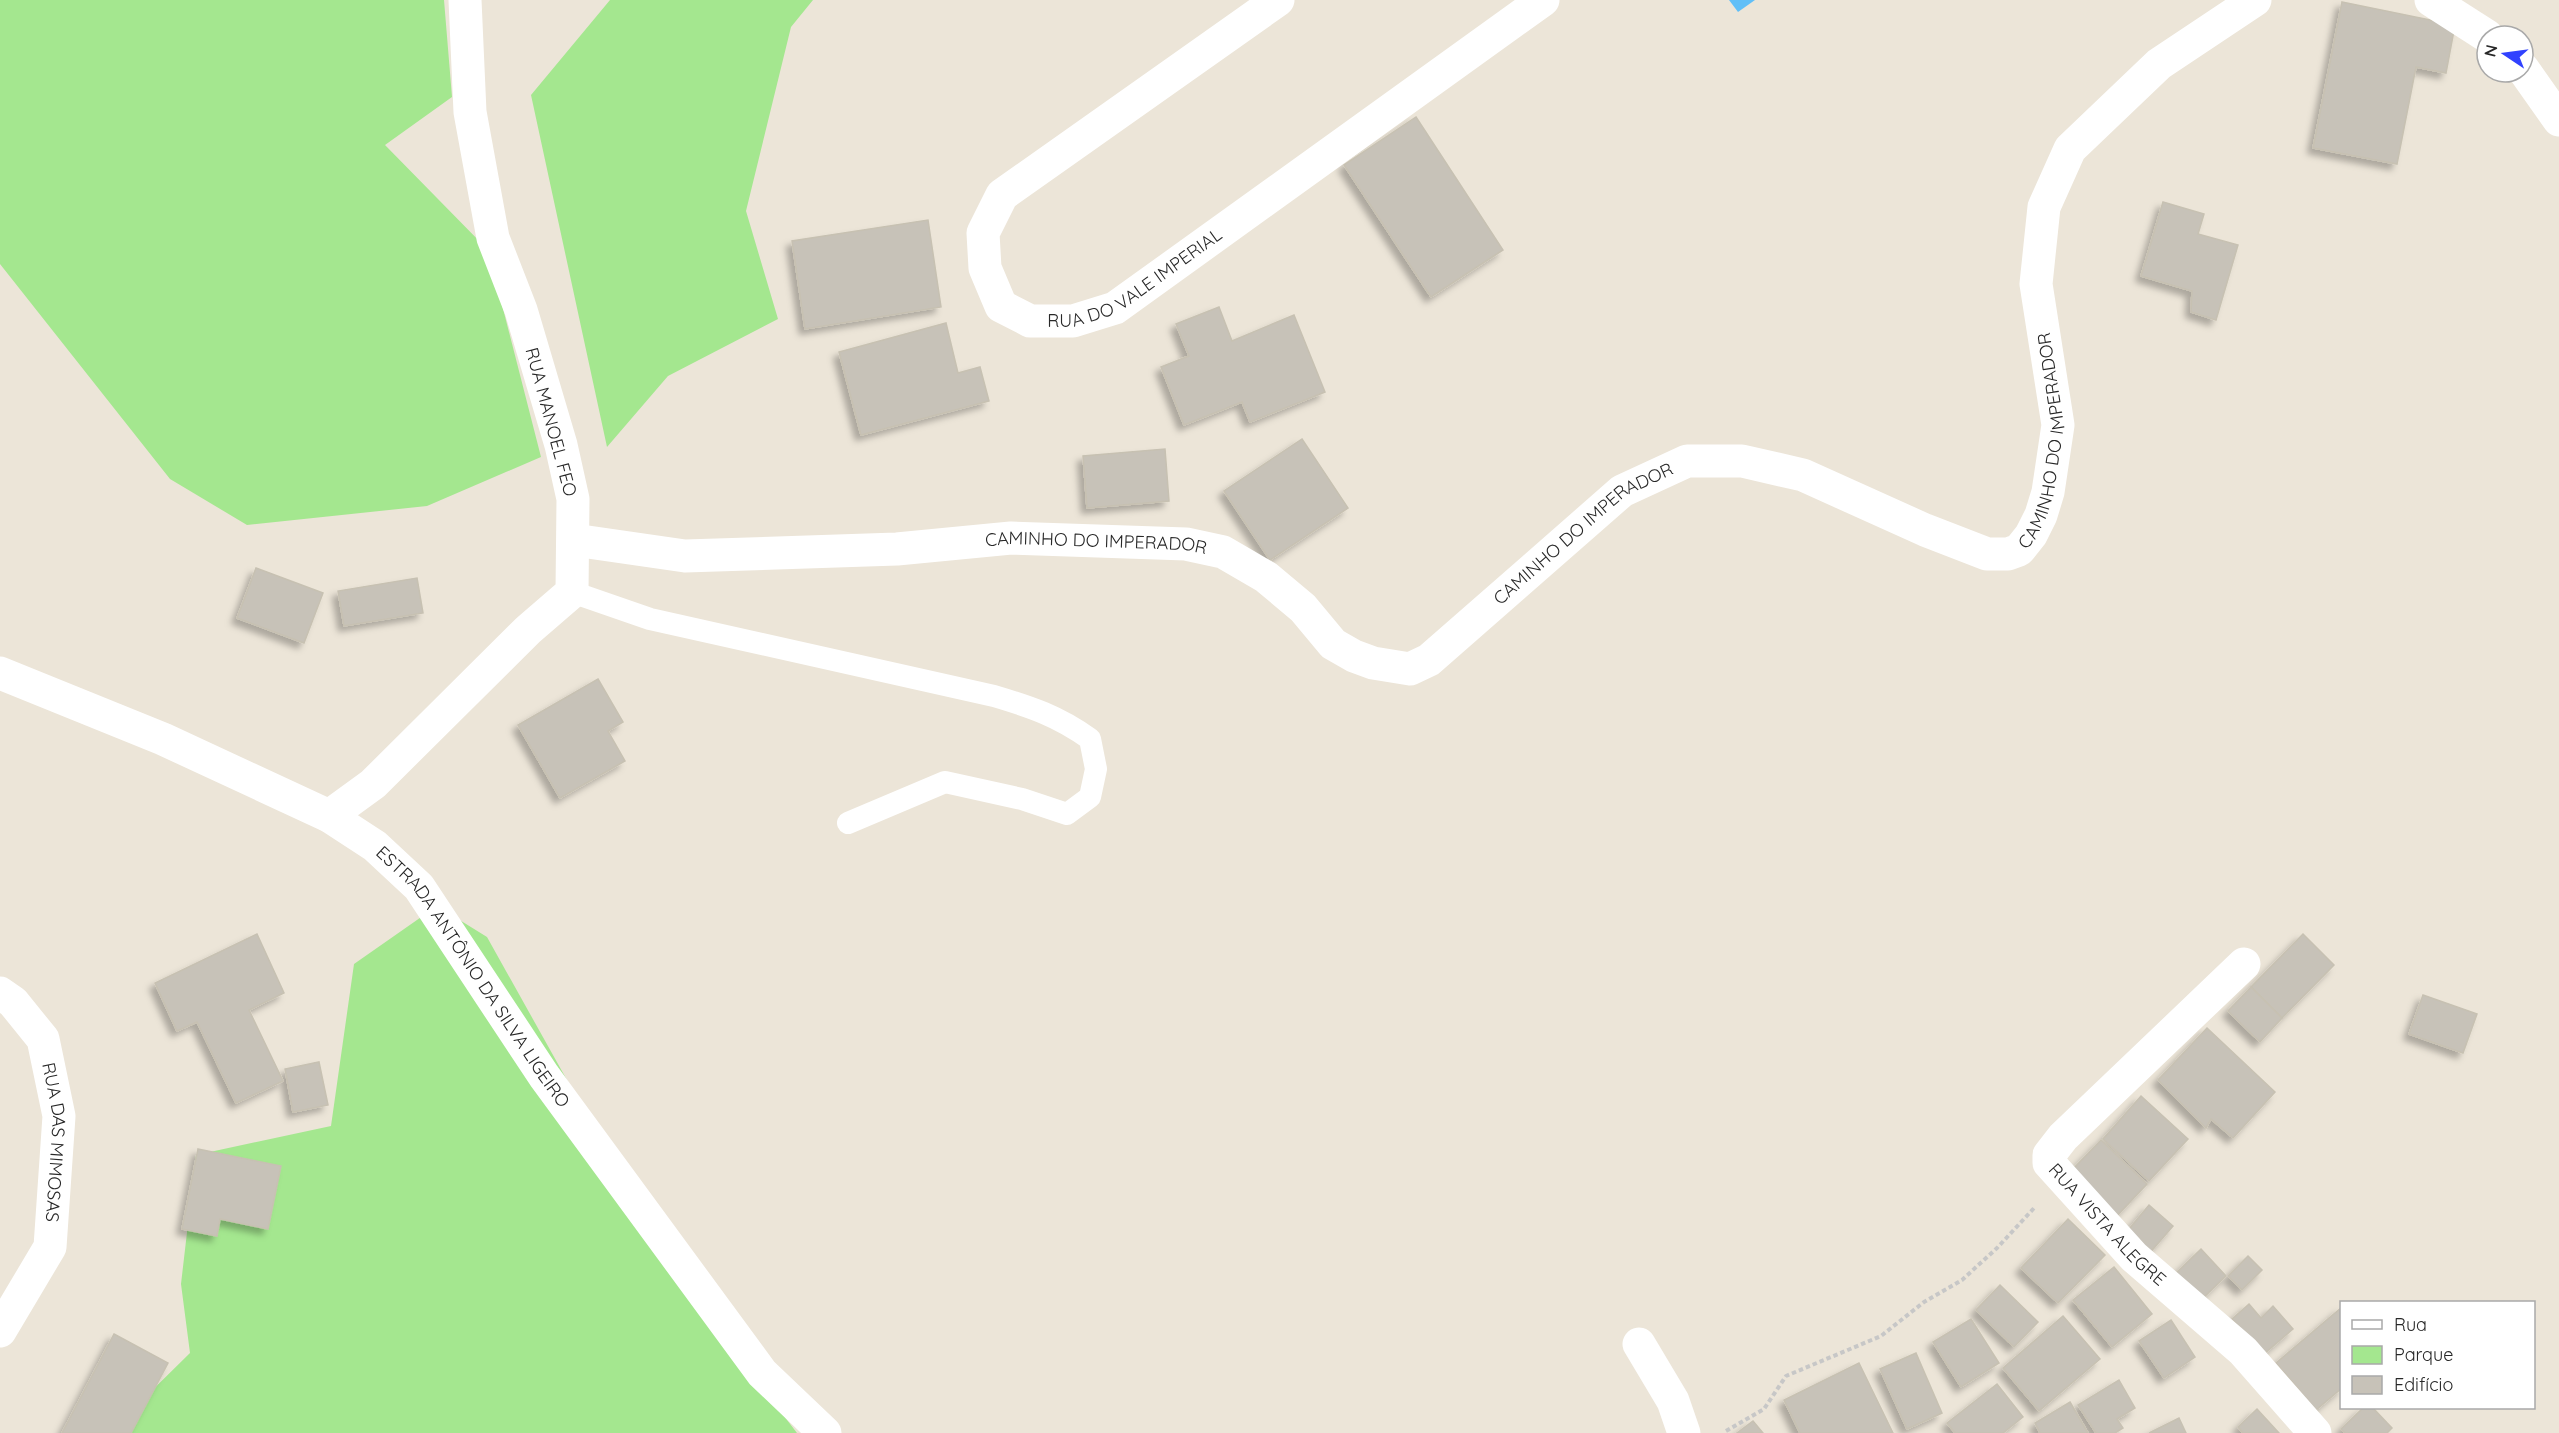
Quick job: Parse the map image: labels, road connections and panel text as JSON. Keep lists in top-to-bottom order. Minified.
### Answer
{"streets":{"street":["RUA DO VALE IMPERIAL","RUA MANOEL FEO","CAMINHO DO IMPERADOR","ESTRADA ANTÔNIO DA SILVA LIGEIRO","RUA DAS MIMOSAS","RUA VISTA ALEGRE"]},"crossings":[["RUA MANOEL FEO","CAMINHO DO IMPERADOR"]],"legend":["Rua","Parque","Edifício"],"north":"left"}
